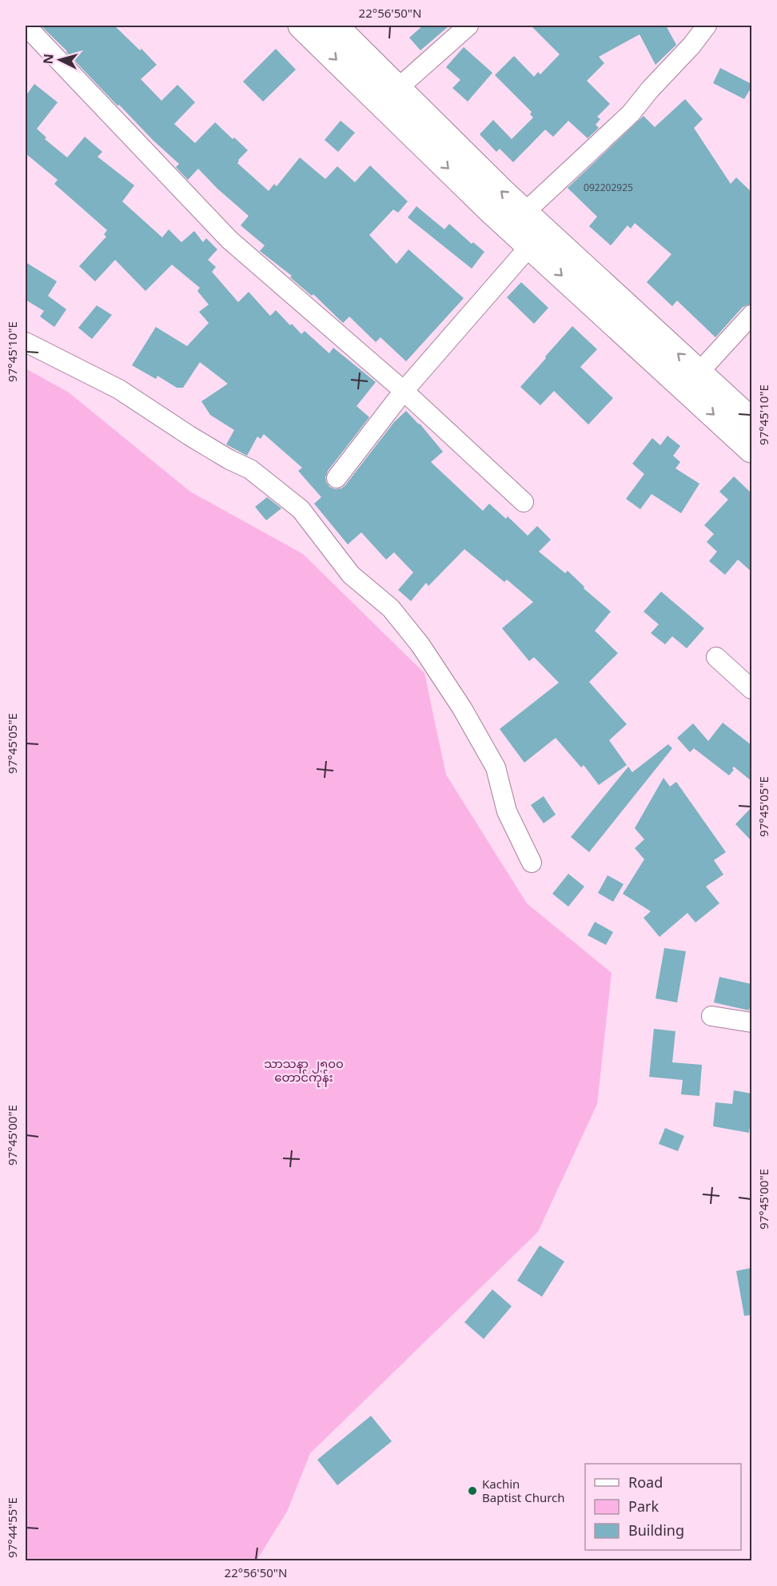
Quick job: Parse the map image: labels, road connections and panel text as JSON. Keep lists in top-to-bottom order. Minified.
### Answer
{"parks":["သာသနာ ၂၅၀၀ တောင်ကုန်း"],"places":["Kachin Baptist Church"],"house_numbers":["092202925"],"legend":["Road","Park","Building"],"north":"left","coordinates":["22°56'50\"N","97°45'10\"E","97°45'05\"E","97°45'00\"E","97°44'55\"E"]}
